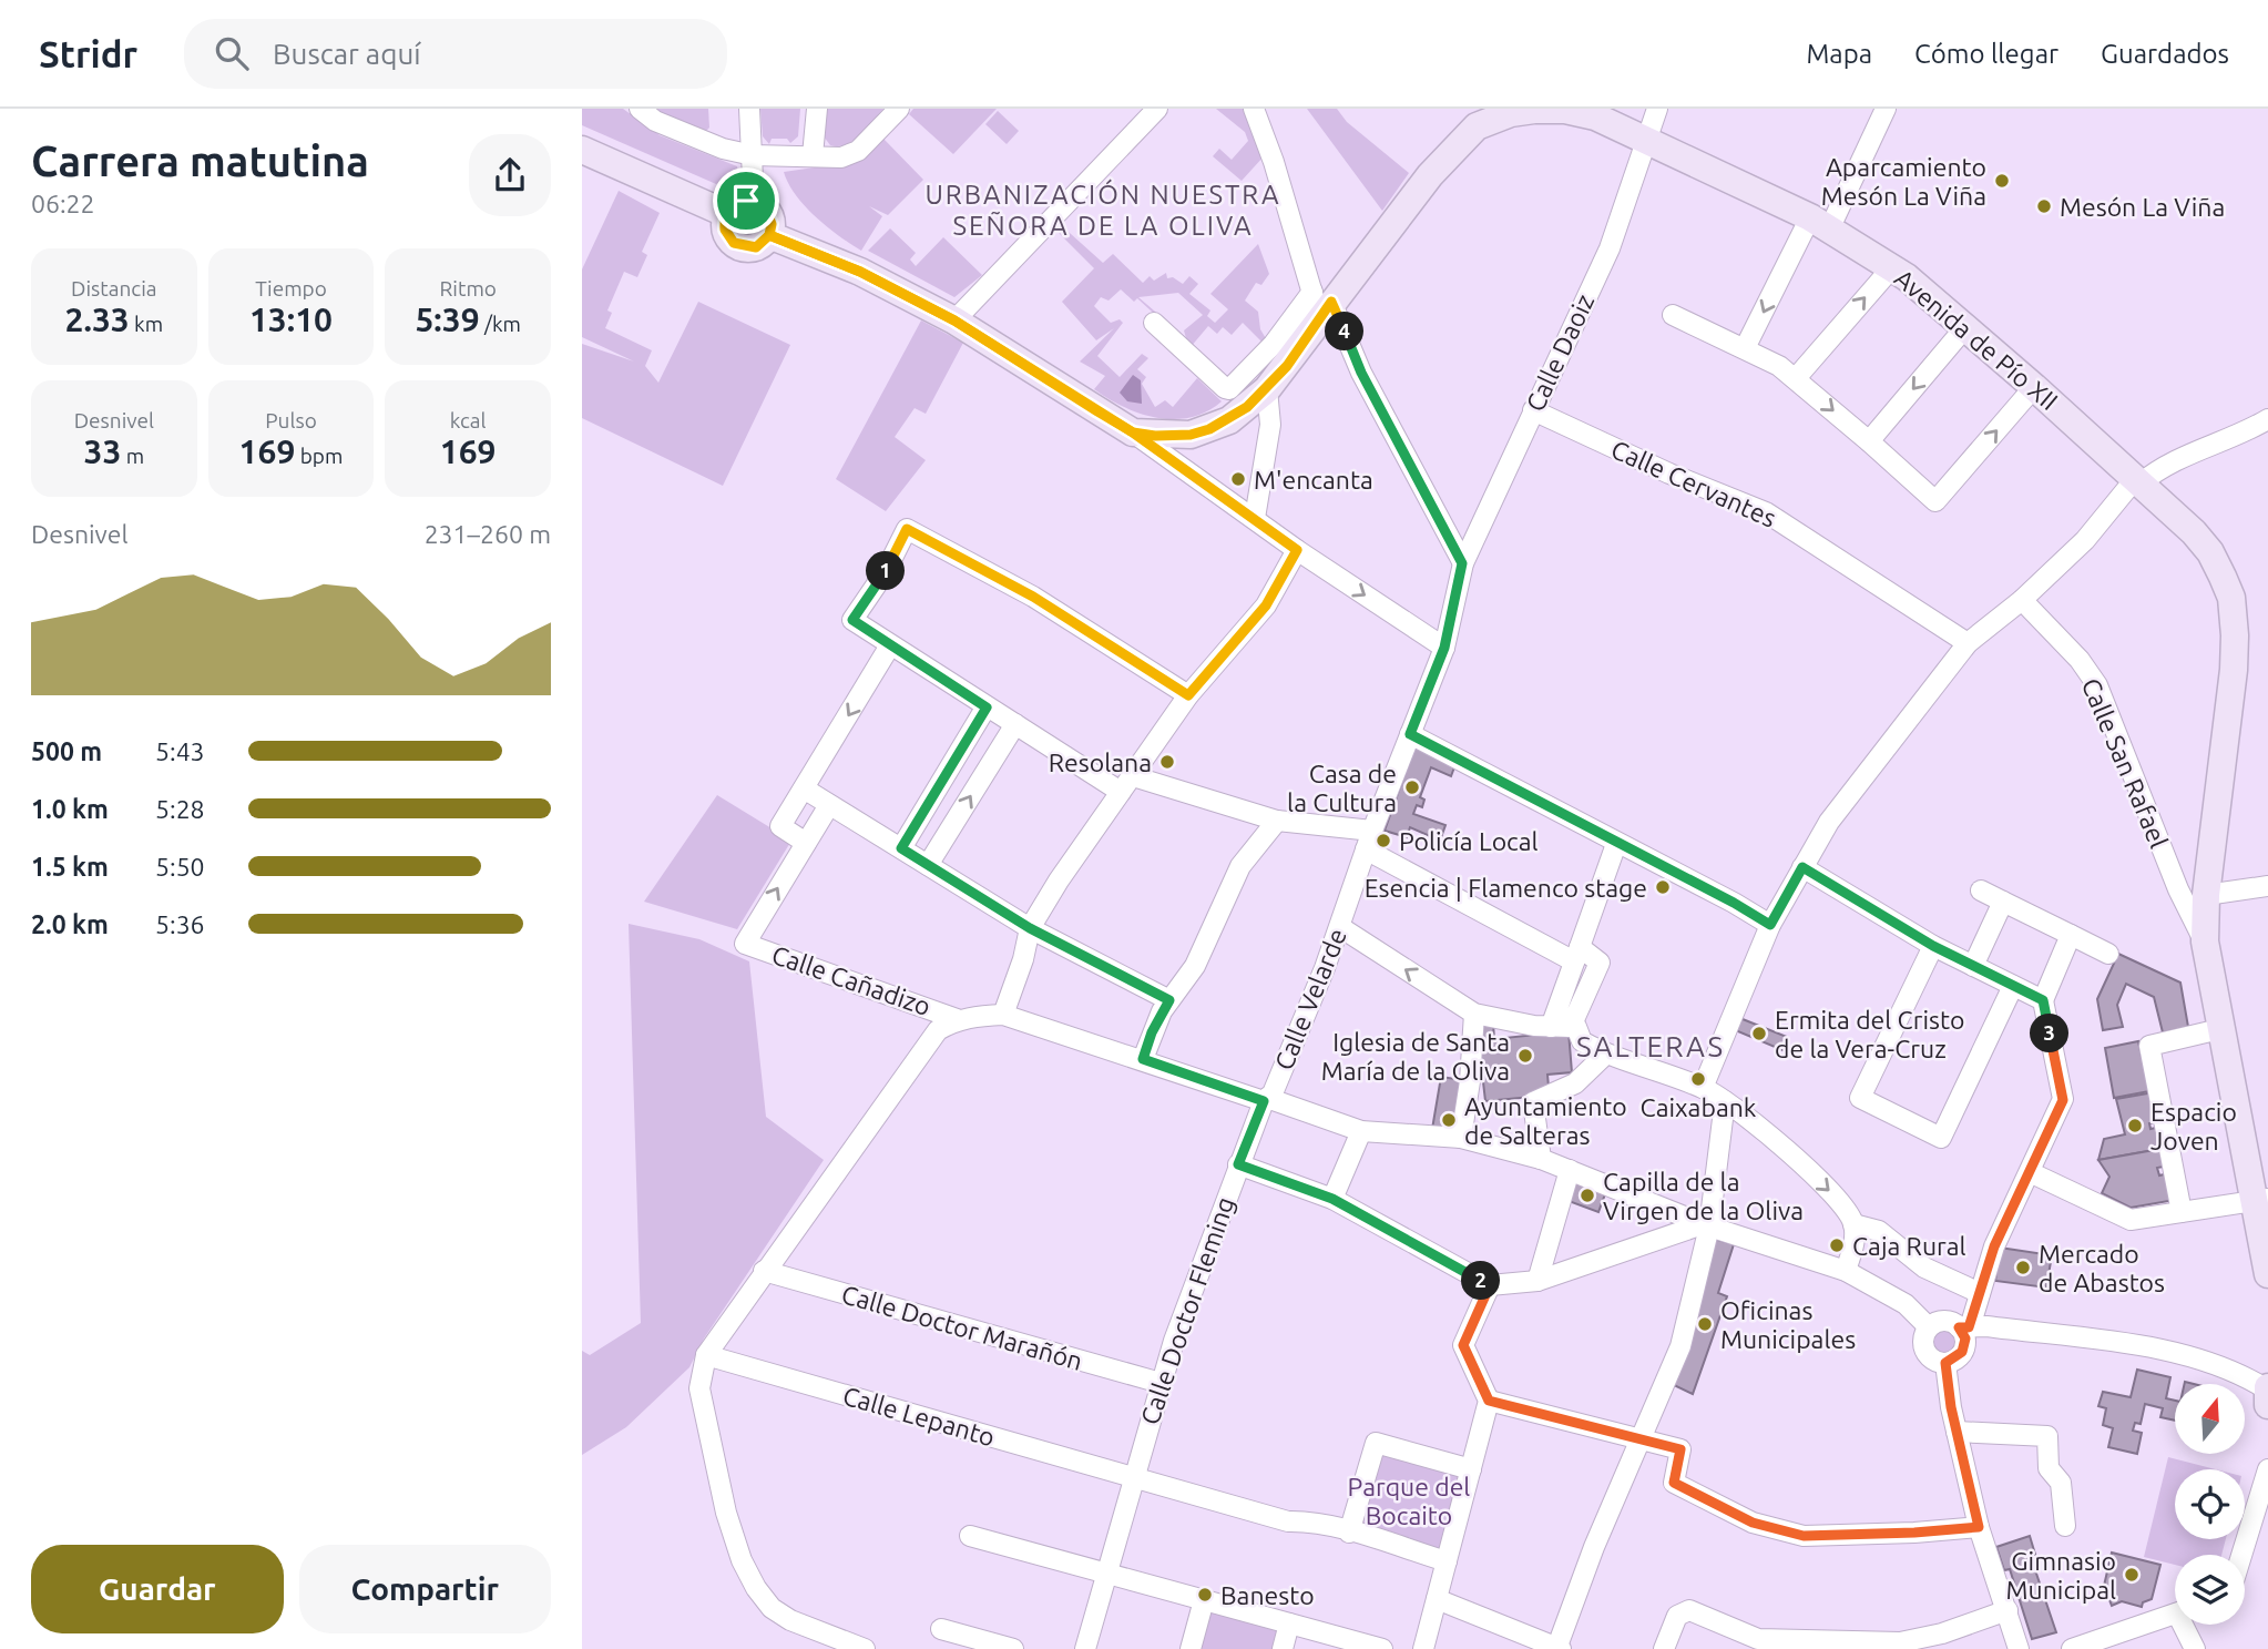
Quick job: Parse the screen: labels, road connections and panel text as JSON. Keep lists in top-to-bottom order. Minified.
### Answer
{"streets":{"main road":["Avenida de Pío XII"],"street":["Calle Daoiz","Calle Cervantes","Calle San Rafael","Calle Cañadizo","Calle Velarde","Calle Doctor Fleming","Calle Doctor Marañón","Calle Lepanto"]},"crossings":[["Avenida de Pío XII","Calle Daoiz"],["Avenida de Pío XII","Calle San Rafael"],["Calle Daoiz","Calle Cervantes"],["Calle Daoiz","Calle Velarde"],["Calle Velarde","Calle Doctor Fleming"],["Calle Doctor Fleming","Calle Doctor Marañón"],["Calle Doctor Fleming","Calle Lepanto"]],"districts":["URBANIZACIÓN NUESTRA SEÑORA DE LA OLIVA","SALTERAS"],"parks":["Parque del Bocaito"],"places":["Aparcamiento Mesón La Viña","Mesón La Viña","M'encanta","Resolana","Casa de la Cultura","Policía Local","Esencia | Flamenco stage","Ermita del Cristo de la Vera-Cruz","Iglesia de Santa María de la Oliva","Caixabank","Ayuntamiento de Salteras","Espacio Joven","Capilla de la Virgen de la Oliva","Caja Rural","Mercado de Abastos","Oficinas Municipales","Gimnasio Municipal","Banesto"],"north":"top","page":{"header":"Stridr","search":"Buscar aquí","nav":["Mapa","Cómo llegar","Guardados"],"heading":["Carrera matutina","06:22"],"stats":[["Distancia","2.33 km"],["Tiempo","13:10"],["Ritmo","5:39 /km"],["Desnivel","33 m"],["Pulso","169 bpm"],["kcal","169"]],"pins":["4","1","3","2"],"chart":["Desnivel","231–260 m"],"list":[{"name":"500 m","note":"5:43"},{"name":"1.0 km","note":"5:28"},{"name":"1.5 km","note":"5:50"},{"name":"2.0 km","note":"5:36"}],"buttons":["Guardar","Compartir"]}}
